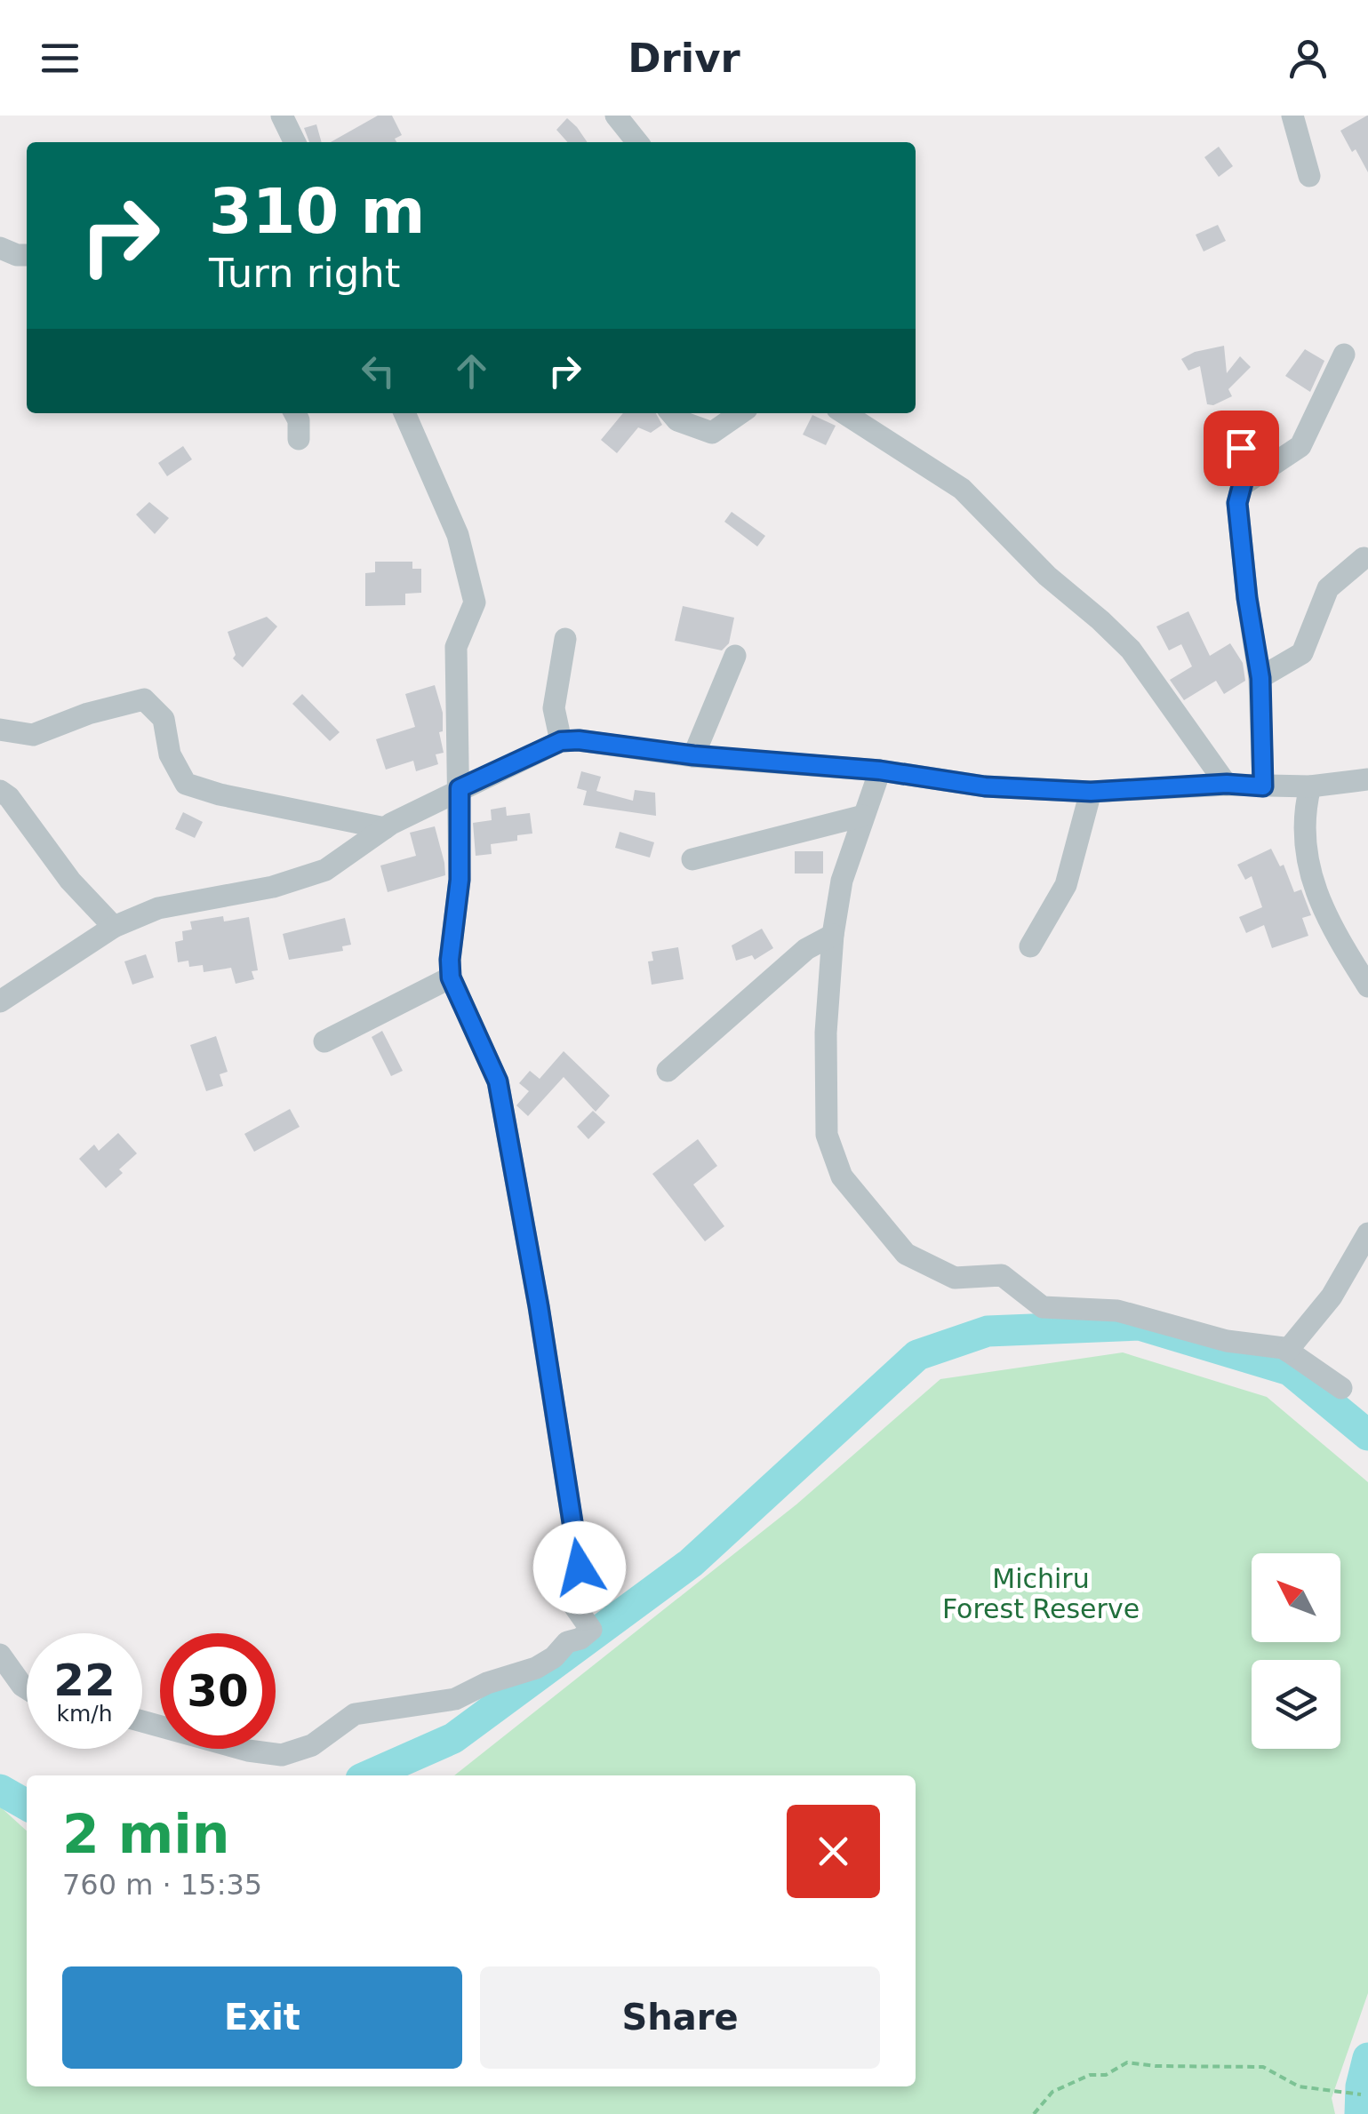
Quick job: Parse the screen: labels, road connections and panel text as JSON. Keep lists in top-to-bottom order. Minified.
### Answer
{"parks":["Michiru Forest Reserve"],"north":"top left","page":{"header":"Drivr","turn":["310 m","Turn right"],"speed":"22 km/h","limit":"30","heading":["2 min","760 m · 15:35"],"buttons":["Exit","Share"]}}
